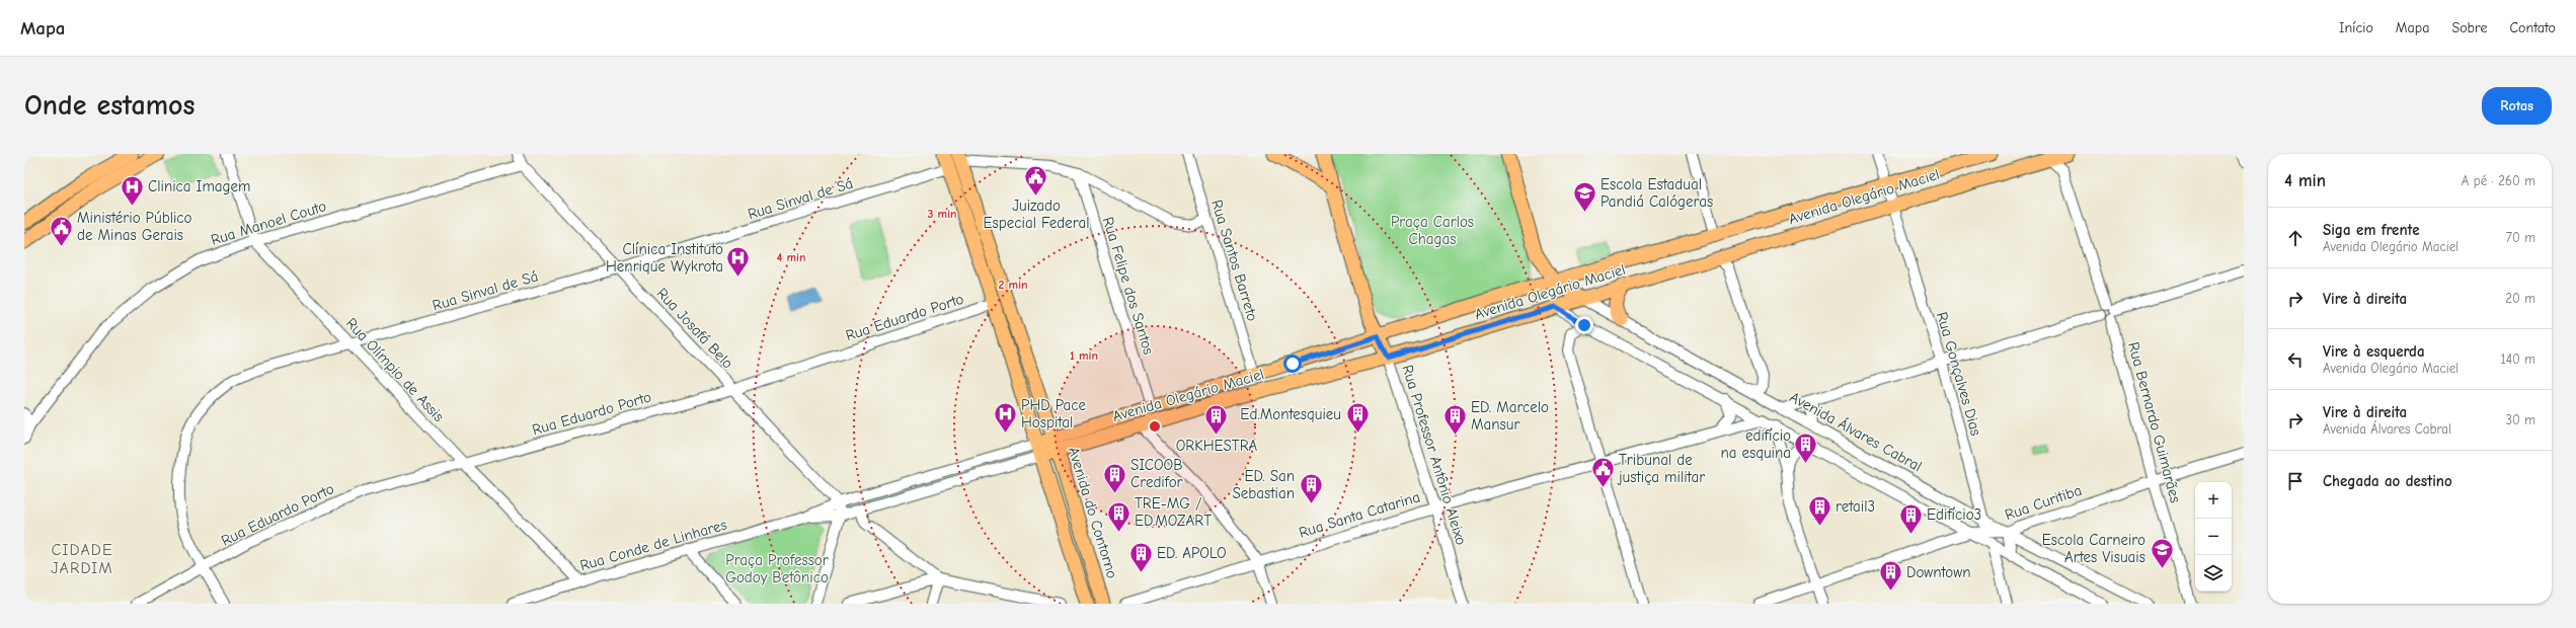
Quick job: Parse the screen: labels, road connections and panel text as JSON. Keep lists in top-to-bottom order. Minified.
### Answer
{"streets":{"main road":["Avenida Olegário Maciel","Avenida Álvares Cabral","Rua Professor Antônio Aleixo","Avenida do Contorno"],"street":["Rua Sinval de Sá","Rua Manoel Couto","Rua Santos Barreto","Rua Felipe dos Santos","Rua Eduardo Porto","Rua Josafá Belo","Rua Olímpio de Assis","Rua Gonçalves Dias","Rua Bernardo Guimarães","Rua Curitiba","Rua Santa Catarina","Rua Conde de Linhares"]},"crossings":[["Avenida Olegário Maciel","Rua Santos Barreto"],["Avenida Olegário Maciel","Rua Felipe dos Santos"],["Avenida Olegário Maciel","Rua Gonçalves Dias"],["Avenida Olegário Maciel","Avenida Álvares Cabral"],["Avenida Olegário Maciel","Rua Professor Antônio Aleixo"],["Avenida Olegário Maciel","Avenida do Contorno"],["Avenida Olegário Maciel","Rua Conde de Linhares"],["Rua Sinval de Sá","Rua Eduardo Porto"],["Rua Sinval de Sá","Rua Josafá Belo"],["Rua Sinval de Sá","Rua Olímpio de Assis"],["Rua Manoel Couto","Rua Josafá Belo"],["Rua Manoel Couto","Rua Olímpio de Assis"],["Rua Eduardo Porto","Rua Josafá Belo"],["Rua Eduardo Porto","Rua Olímpio de Assis"],["Rua Josafá Belo","Rua Conde de Linhares"],["Rua Olímpio de Assis","Rua Conde de Linhares"],["Rua Gonçalves Dias","Avenida Álvares Cabral"],["Rua Gonçalves Dias","Rua Curitiba"],["Rua Bernardo Guimarães","Rua Curitiba"],["Avenida Álvares Cabral","Rua Curitiba"],["Rua Professor Antônio Aleixo","Rua Santa Catarina"]],"districts":["CIDADE JARDIM"],"parks":["Praça Carlos Chagas","Praça Professor Godoy Betônico"],"places":{"public building":["Juizado Especial Federal","Ministério Público de Minas Gerais","Tribunal de justiça militar"],"hospital":["Clinica Imagem","Clínica Instituto Henrique Wykrota","PHD Pace Hospital"],"school or university":["Escola Estadual Pandiá Calógeras","Escola Carneiro Artes Visuais"],"building":["Ed.Montesquieu","ORKHESTRA","ED. Marcelo Mansur","edifício na esquina","SICOOB Credifor","ED. San Sebastian","retail3","TRE-MG / ED.MOZART","Edifício3","ED. APOLO","Downtown"]},"page":{"header":"Mapa","nav":["Início","Mapa","Sobre","Contato"],"buttons":"Rotas","title":"Onde estamos","heading":["4 min","A pé · 260 m"],"list":[["Siga em frente","Avenida Olegário Maciel","70 m"],["Vire à direita","20 m"],["Vire à esquerda","Avenida Olegário Maciel","140 m"],["Vire à direita","Avenida Álvares Cabral","30 m"],"Chegada ao destino"],"map_buttons":["+","−"]},"rings":["3 min","4 min","2 min","1 min"]}
